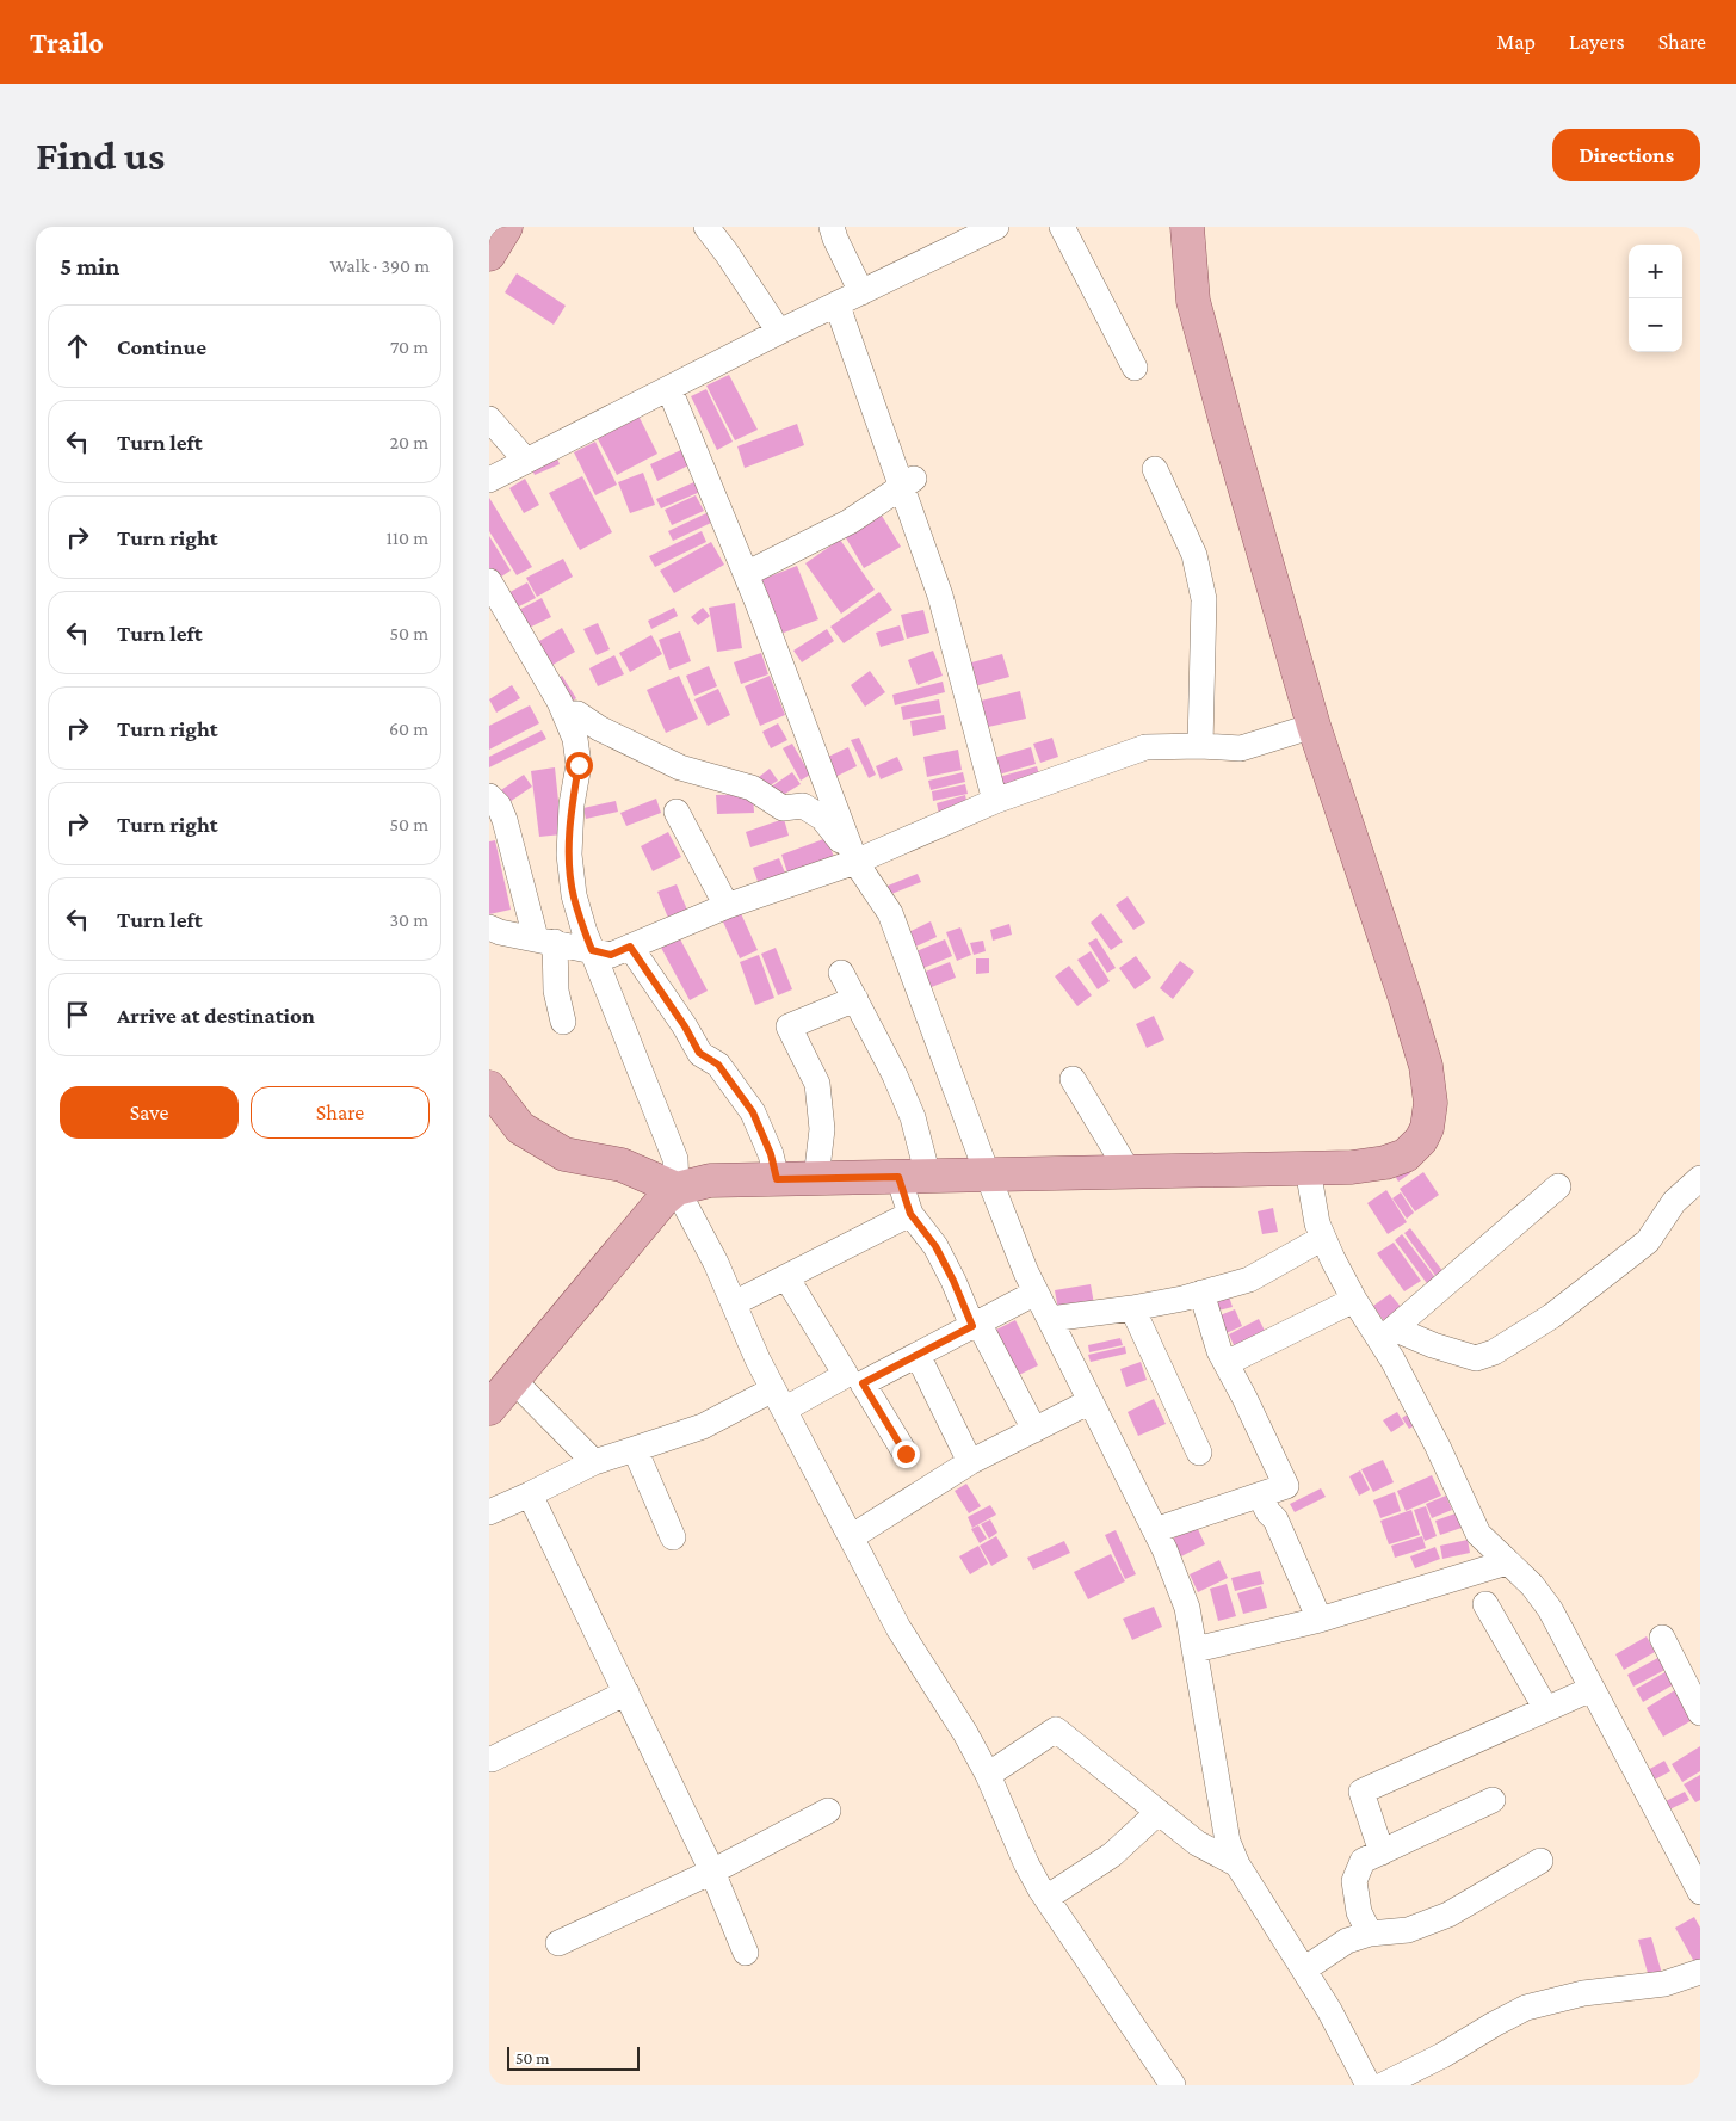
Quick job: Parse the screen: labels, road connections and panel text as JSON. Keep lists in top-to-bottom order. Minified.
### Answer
{"scale_bar":"50 m","page":{"header":"Trailo","nav":["Map","Layers","Share"],"buttons":["Directions",["Save","Share"]],"title":"Find us","heading":["5 min","Walk · 390 m"],"map_buttons":["+","−"],"list":[["Continue","70 m"],["Turn left","20 m"],["Turn right","110 m"],["Turn left","50 m"],["Turn right","60 m"],["Turn right","50 m"],["Turn left","30 m"],"Arrive at destination"],"scale":"50 m"}}
